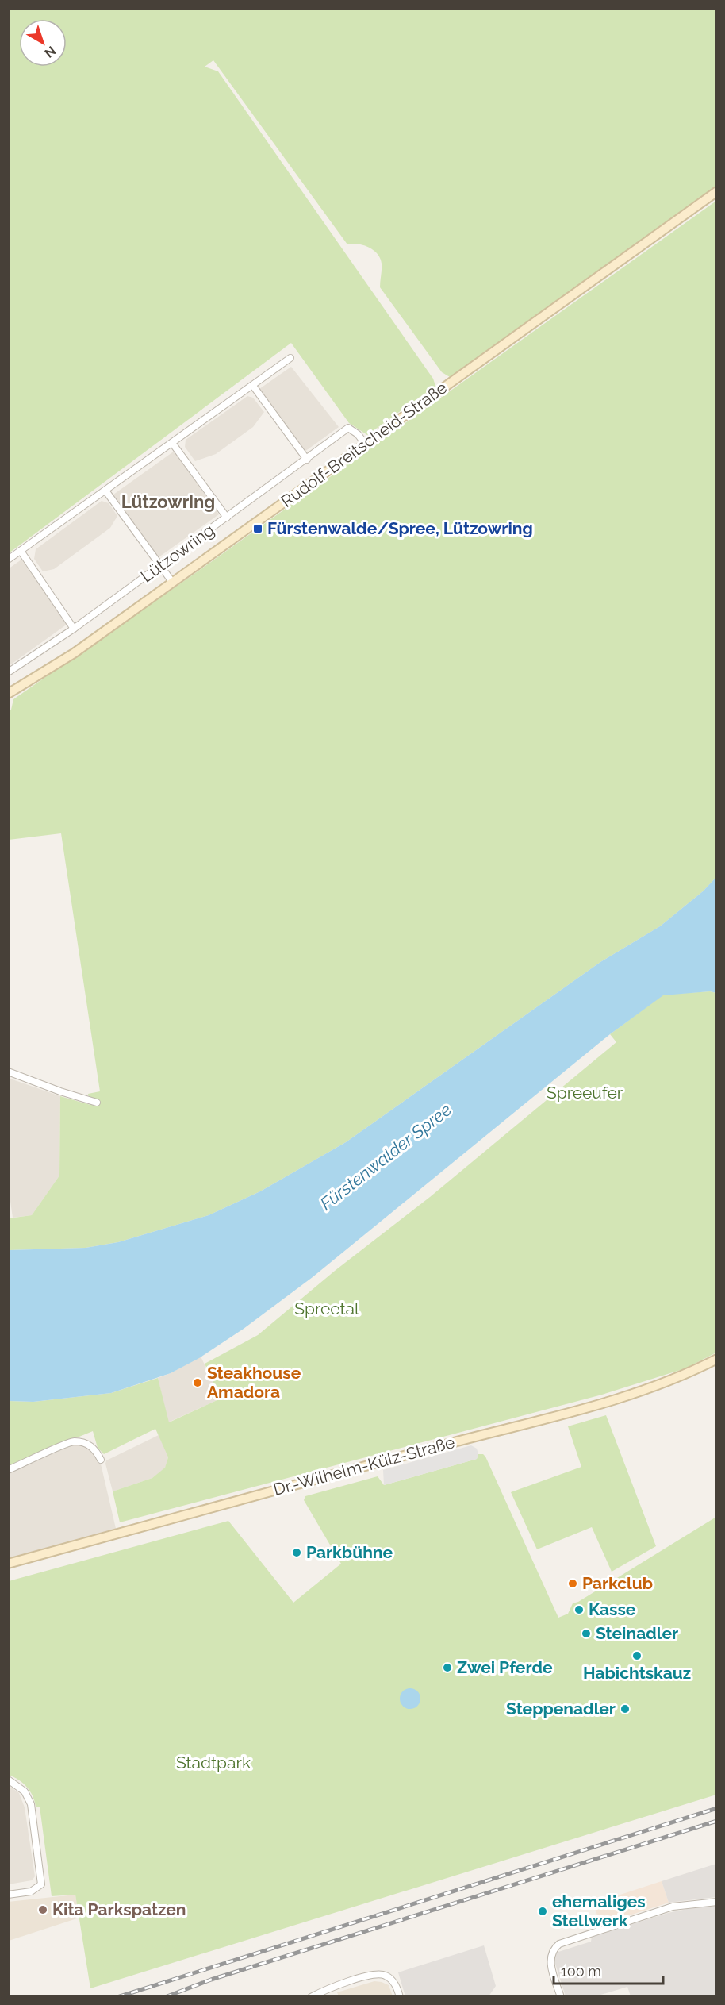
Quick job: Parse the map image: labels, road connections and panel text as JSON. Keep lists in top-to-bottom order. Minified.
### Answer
{"streets":{"main road":["Rudolf-Breitscheid-Straße","Dr.-Wilhelm-Külz-Straße"],"street":["Lützowring"]},"crossings":[["Rudolf-Breitscheid-Straße","Lützowring"]],"districts":["Lützowring"],"water":["Fürstenwalder Spree"],"parks":["Spreeufer","Spreetal","Stadtpark"],"places":{"transit":["Fürstenwalde/Spree, Lützowring"],"other":["Steakhouse Amadora","Parkbühne","Parkclub","Kasse","Steinadler","Habichtskauz","Zwei Pferde","Steppenadler","Kita Parkspatzen","ehemaliges Stellwerk"]},"scale_bar":"100 m","north":"bottom right"}
